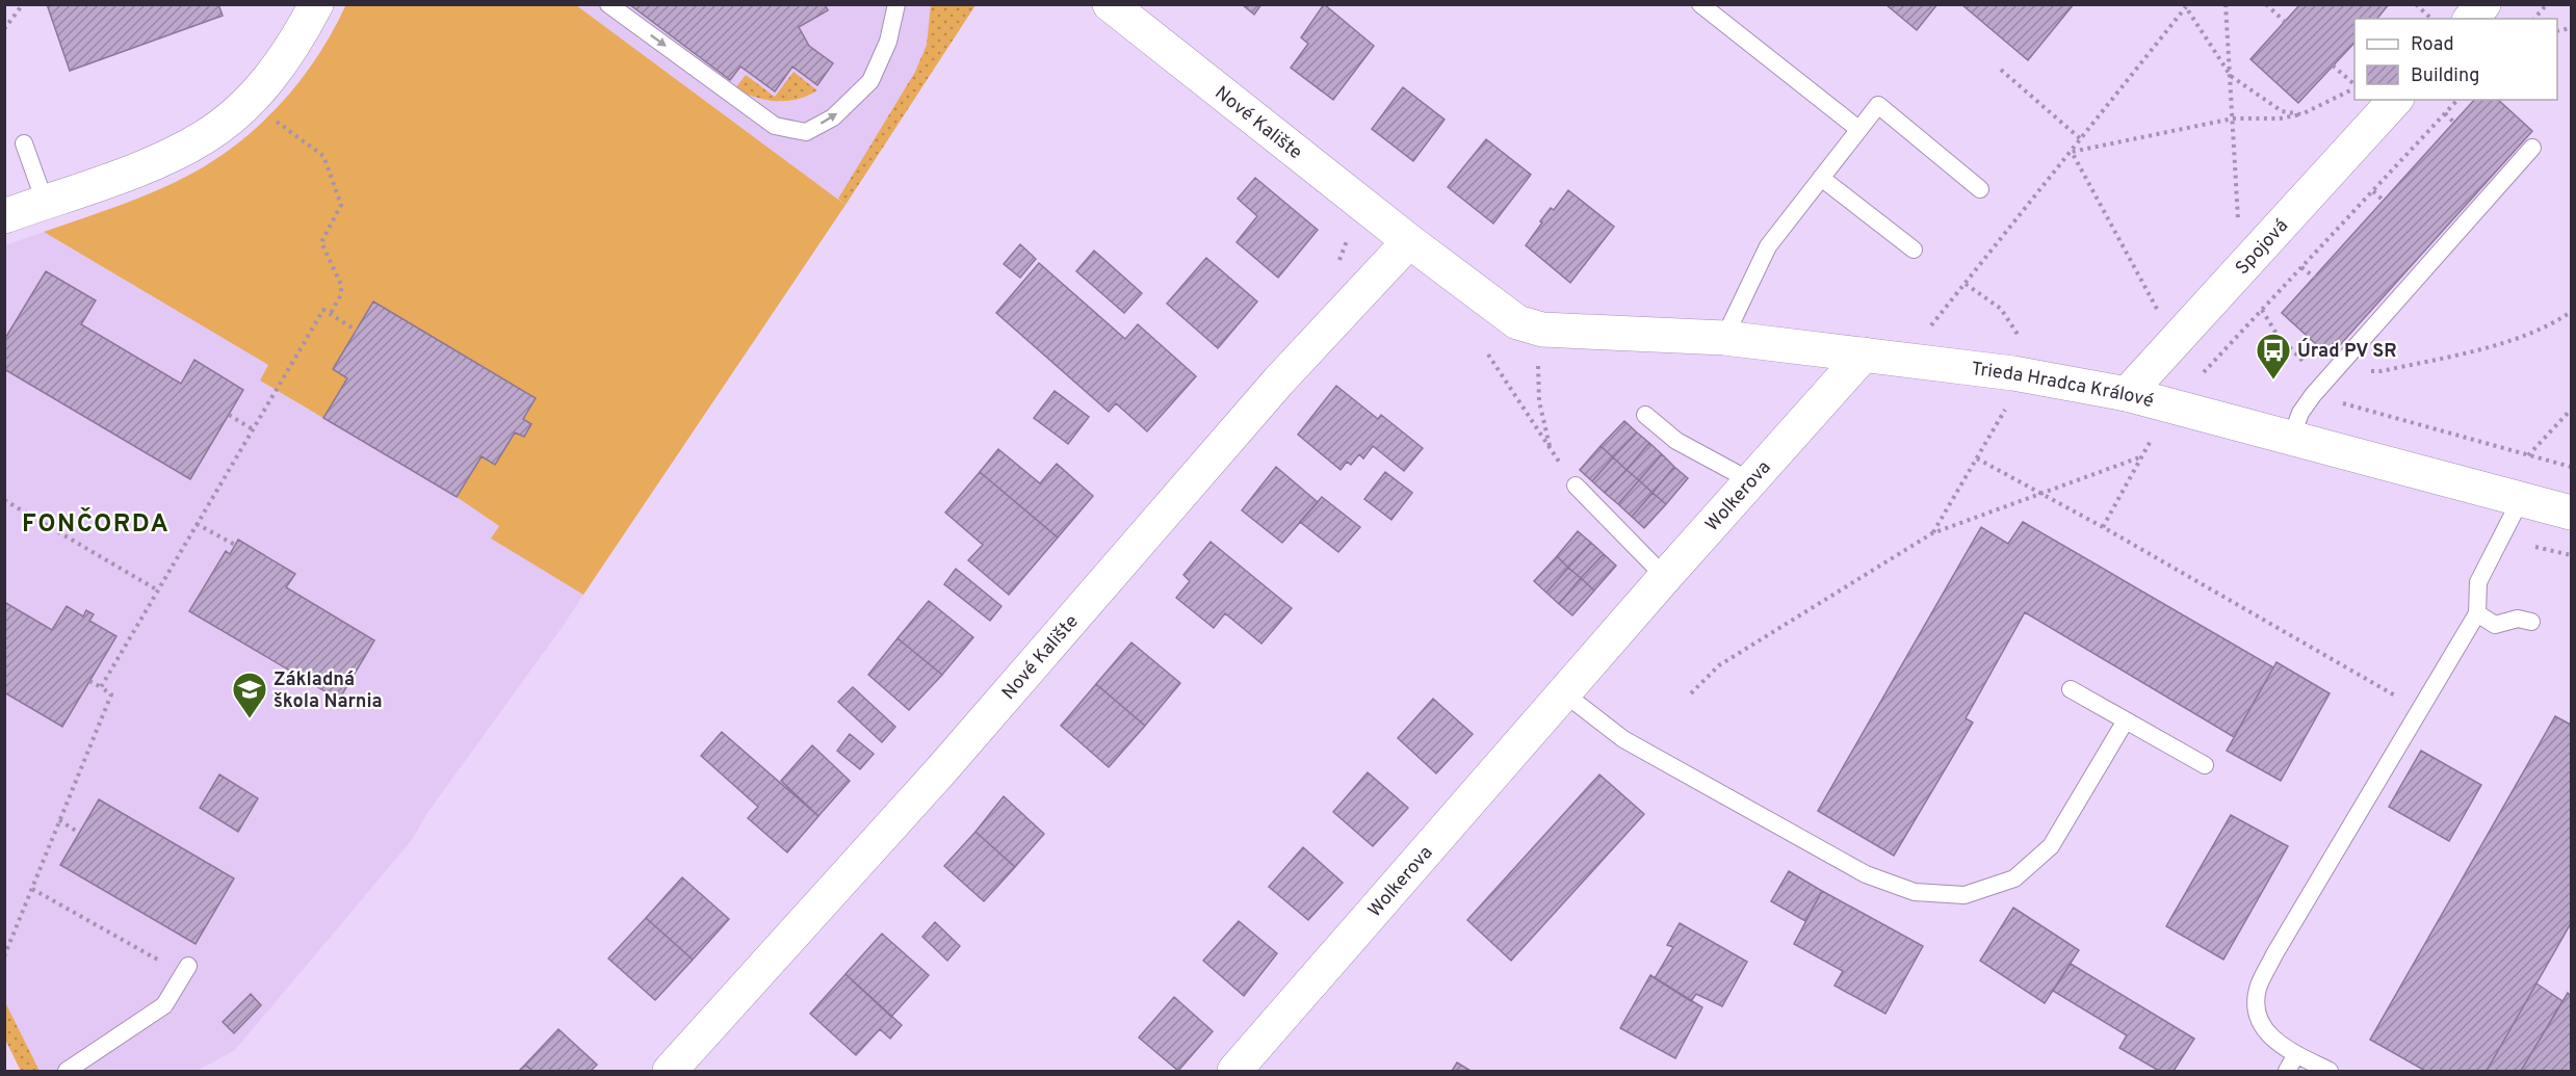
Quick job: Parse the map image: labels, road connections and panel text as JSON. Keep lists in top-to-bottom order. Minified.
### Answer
{"streets":{"street":["Nové Kalište","Spojová","Trieda Hradca Králové","Wolkerova"]},"crossings":[["Nové Kalište","Trieda Hradca Králové"],["Spojová","Trieda Hradca Králové"],["Trieda Hradca Králové","Wolkerova"]],"districts":["FONČORDA"],"places":{"bus stop":["Úrad PV SR"],"school or university":["Základná škola Narnia"]},"legend":["Road","Building"]}
